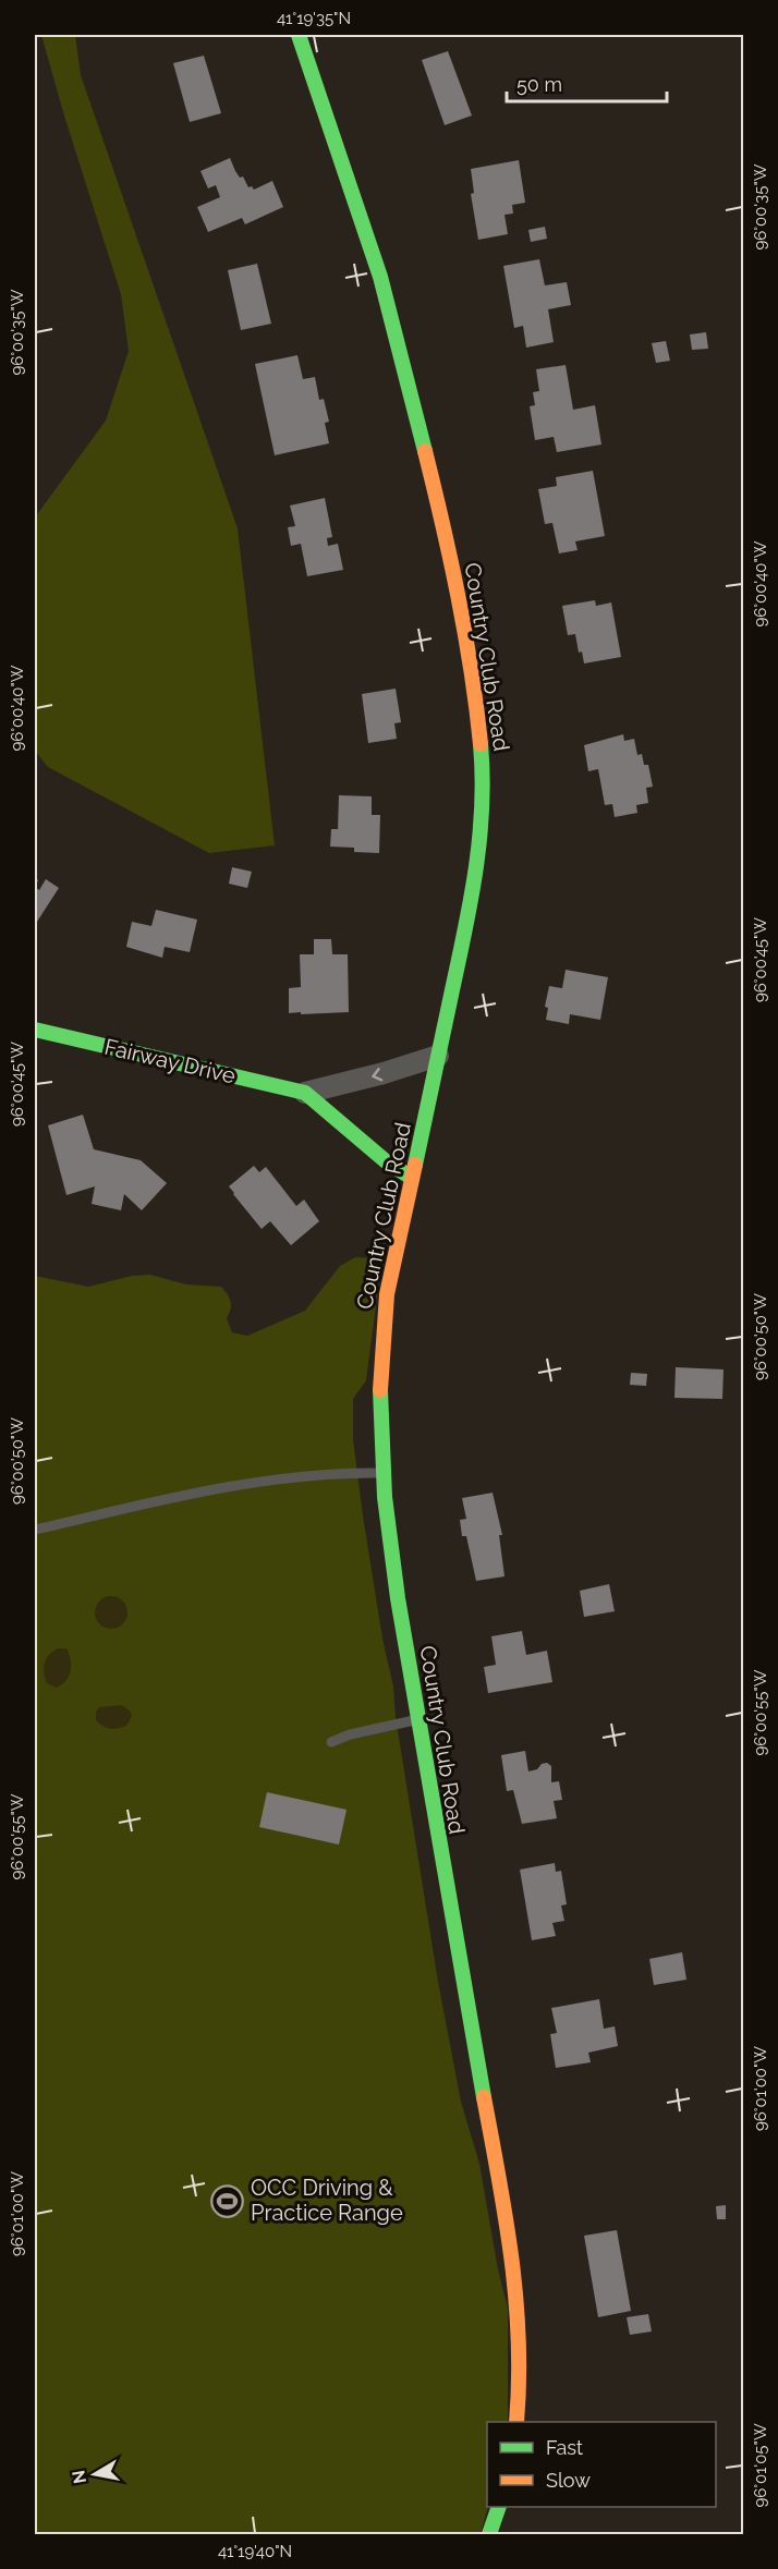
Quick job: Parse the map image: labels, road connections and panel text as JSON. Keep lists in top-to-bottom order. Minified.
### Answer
{"streets":{"street":["Country Club Road","Fairway Drive"]},"crossings":[["Country Club Road","Fairway Drive"]],"places":{"sports":["OCC Driving & Practice Range"]},"legend":["Fast","Slow"],"scale_bar":"50 m","north":"left","coordinates":["41°19'35\"N","96°00'35\"W","96°00'40\"W","96°00'45\"W","96°00'50\"W","96°00'55\"W","96°01'00\"W","96°01'05\"W","41°19'40\"N"]}
